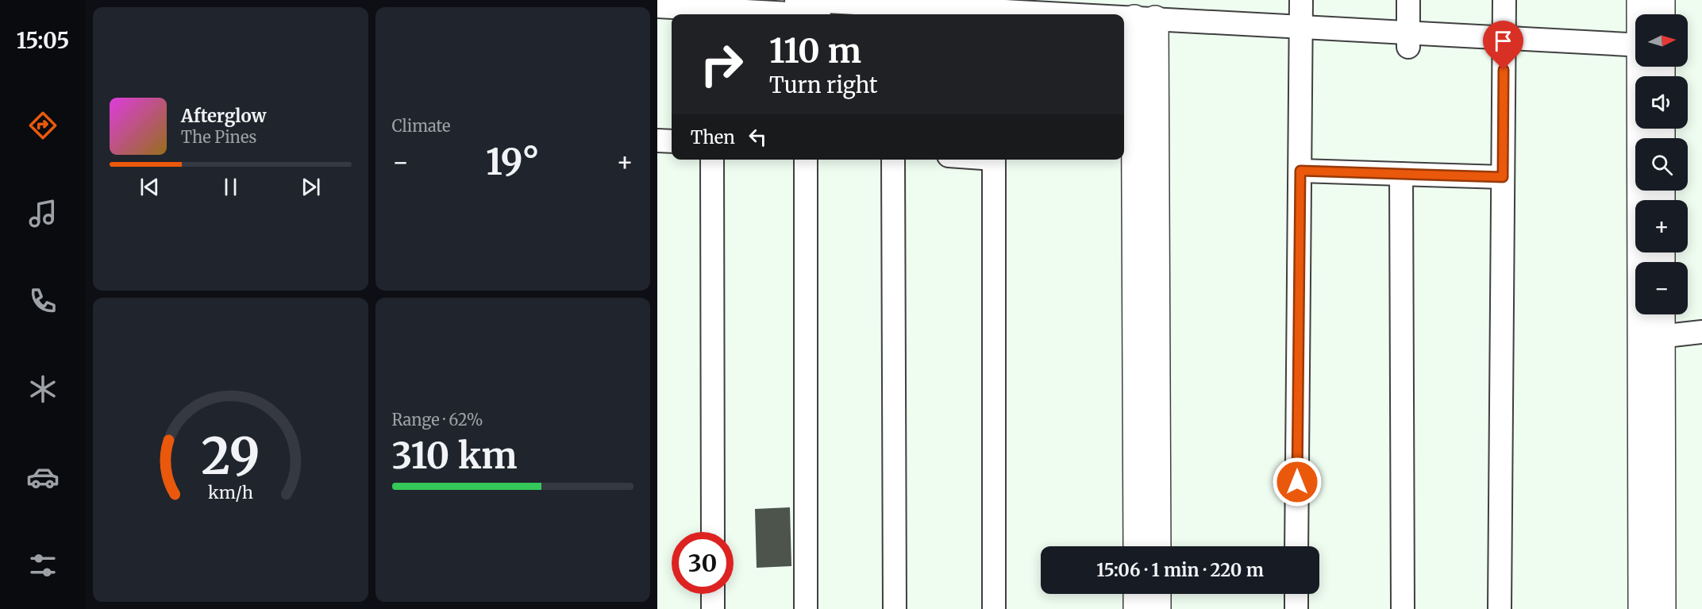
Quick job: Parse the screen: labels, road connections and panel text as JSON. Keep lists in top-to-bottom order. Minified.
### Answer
{"north":"right","page":{"tabs":"15:05","tile":["Climate",["Range · 62%","310 km"]],"map_buttons":["+","−"],"turn":["110 m","Turn right"],"song":["Afterglow","The Pines"],"then":"Then","heat":["−","19°","+"],"limit":"30","trip":"15:06 · 1 min · 220 m","gauge":["29","km/h"]}}
